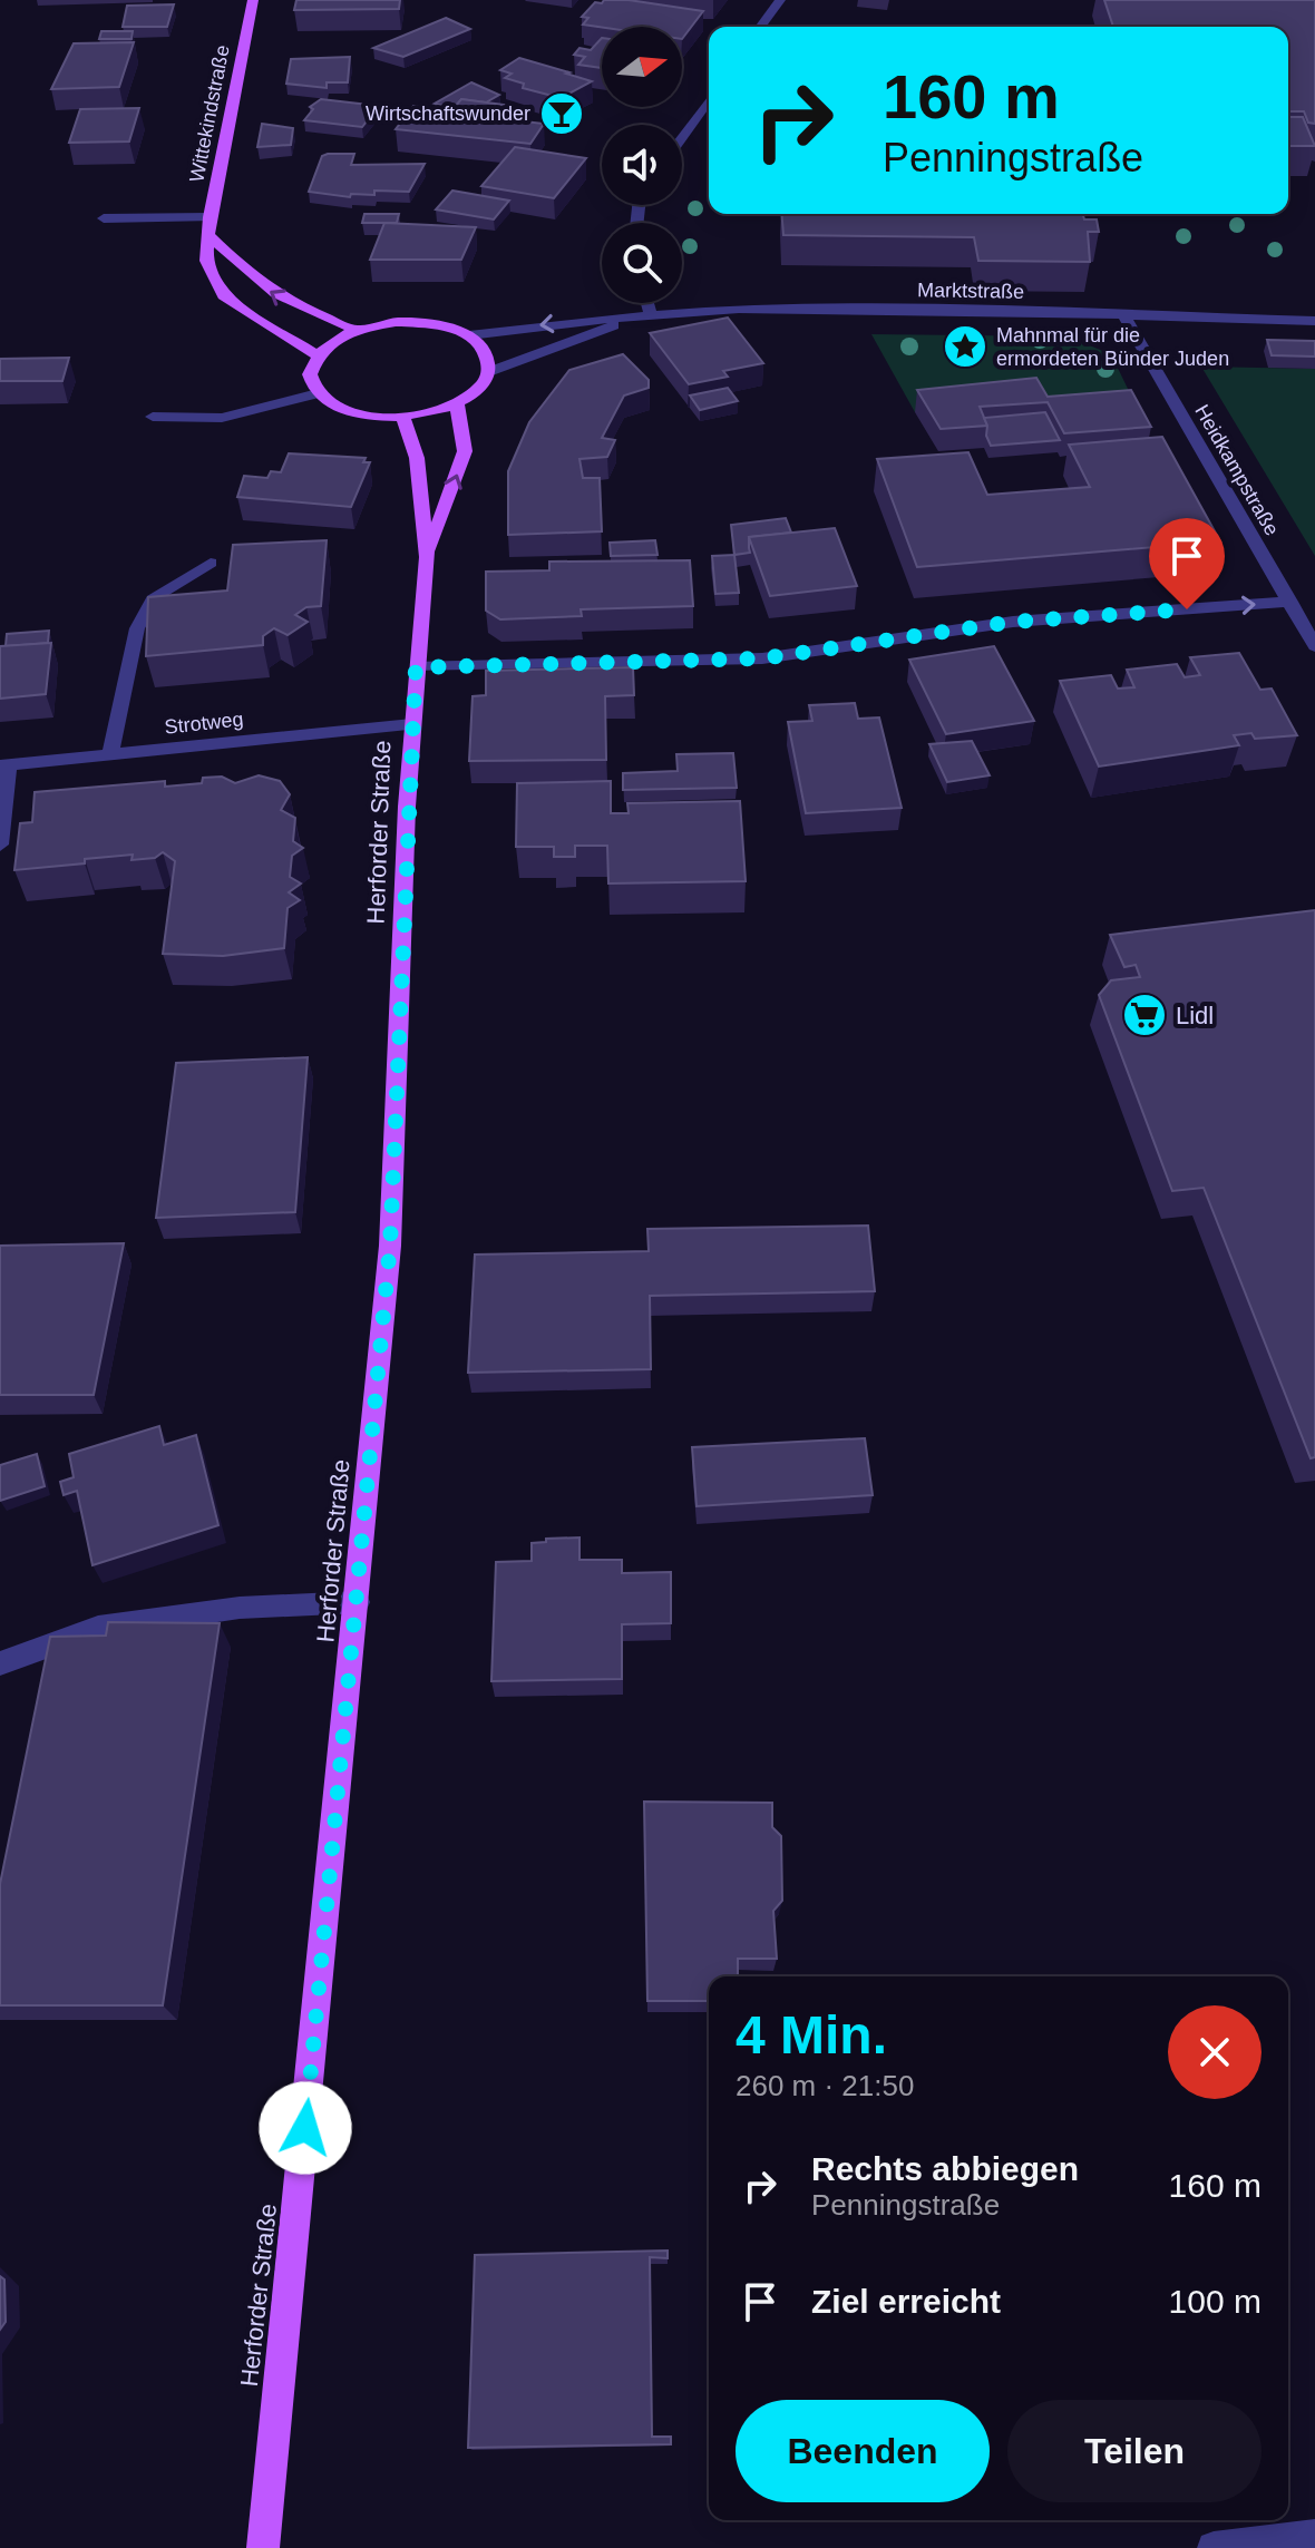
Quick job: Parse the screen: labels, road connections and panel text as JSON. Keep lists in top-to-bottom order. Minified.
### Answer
{"streets":{"main road":["Wittekindstraße","Herforder Straße"],"street":["Marktstraße","Heidkampstraße","Strotweg"]},"crossings":[["Marktstraße","Heidkampstraße"],["Strotweg","Herforder Straße"]],"places":{"bar":["Wirtschaftswunder"],"place":["Mahnmal für die ermordeten Bünder Juden"],"supermarket":["Lidl"]},"north":"right","page":{"turn":["160 m","Penningstraße"],"heading":["4 Min.","260 m · 21:50"],"list":[{"name":"Rechts abbiegen","note":"Penningstraße","value":"160 m"},{"name":"Ziel erreicht","value":"100 m"}],"buttons":["Beenden","Teilen"]}}
